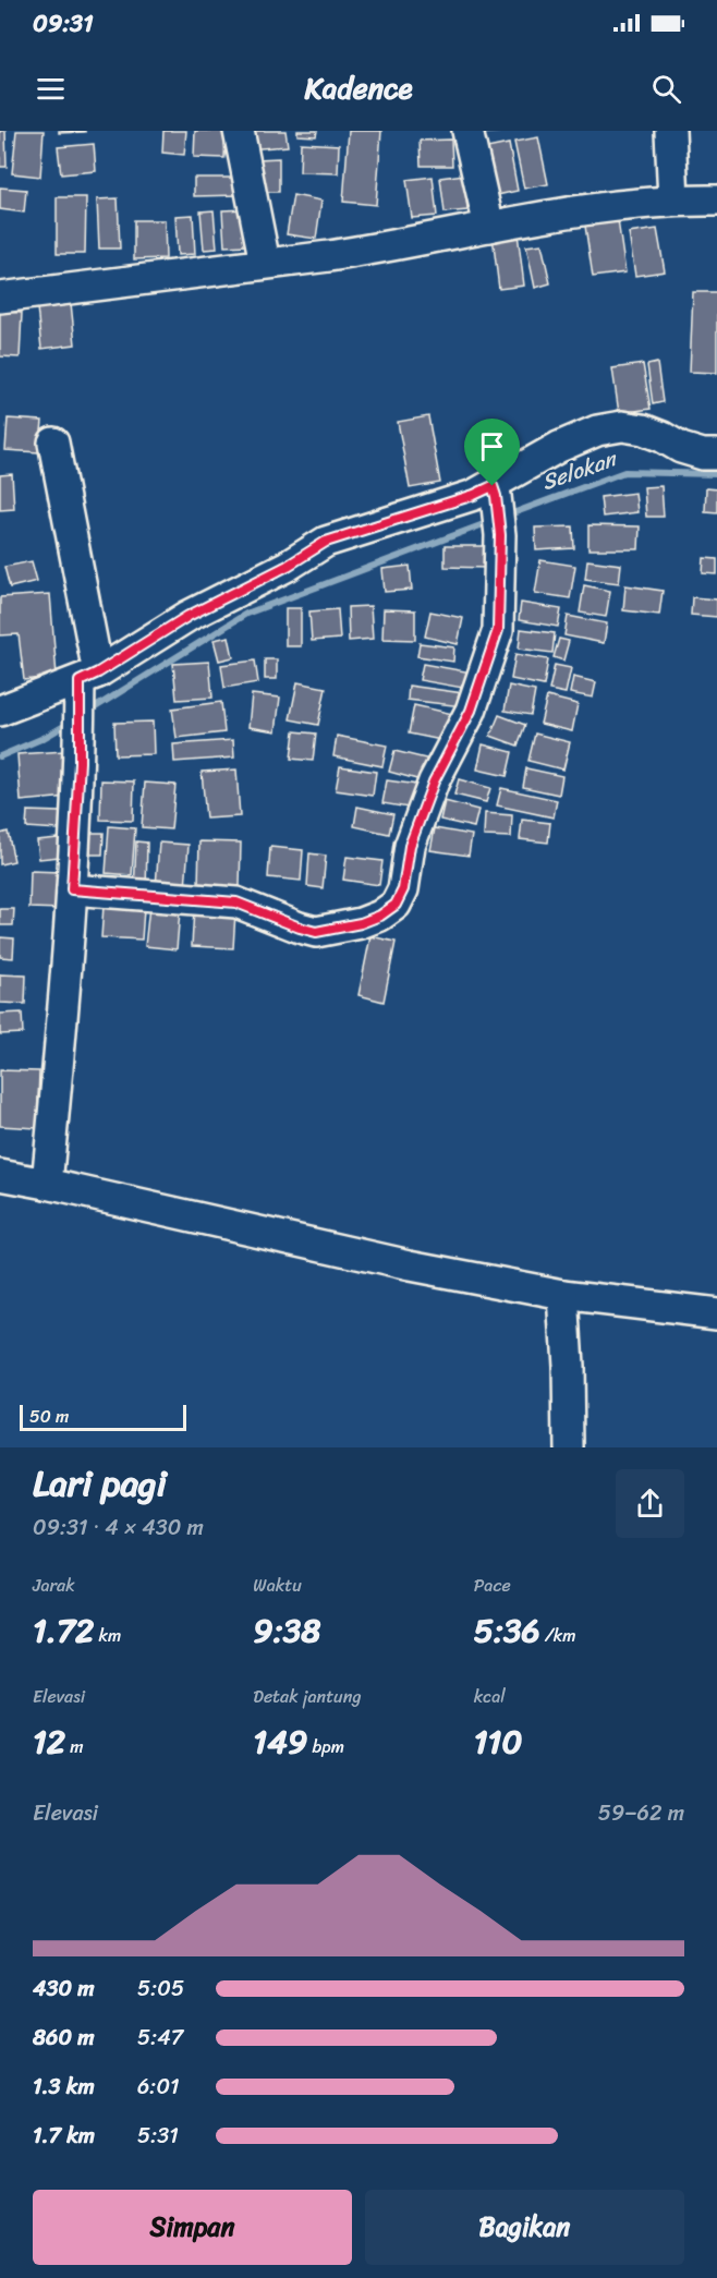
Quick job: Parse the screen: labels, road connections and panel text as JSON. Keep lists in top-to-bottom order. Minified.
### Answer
{"water":["Selokan"],"scale_bar":"50 m","page":{"status":"09:31","header":"Kadence","scale":"50 m","heading":["Lari pagi","09:31 · 4 × 430 m"],"stats":[["Jarak","1.72 km"],["Waktu","9:38"],["Pace","5:36 /km"],["Elevasi","12 m"],["Detak jantung","149 bpm"],["kcal","110"]],"chart":["Elevasi","59–62 m"],"list":[{"name":"430 m","note":"5:05"},{"name":"860 m","note":"5:47"},{"name":"1.3 km","note":"6:01"},{"name":"1.7 km","note":"5:31"}],"buttons":["Simpan","Bagikan"]}}
